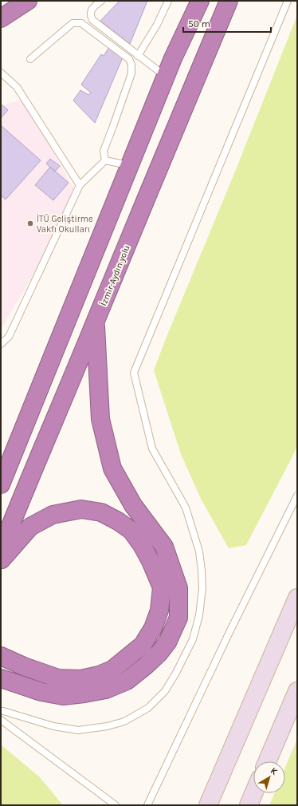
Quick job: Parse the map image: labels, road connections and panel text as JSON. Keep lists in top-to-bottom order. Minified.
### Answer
{"streets":{"highway":["İzmir-Aydın yolu"]},"places":["İTÜ Geliştirme Vakfı Okulları"],"scale_bar":"50 m","north":"top right"}
